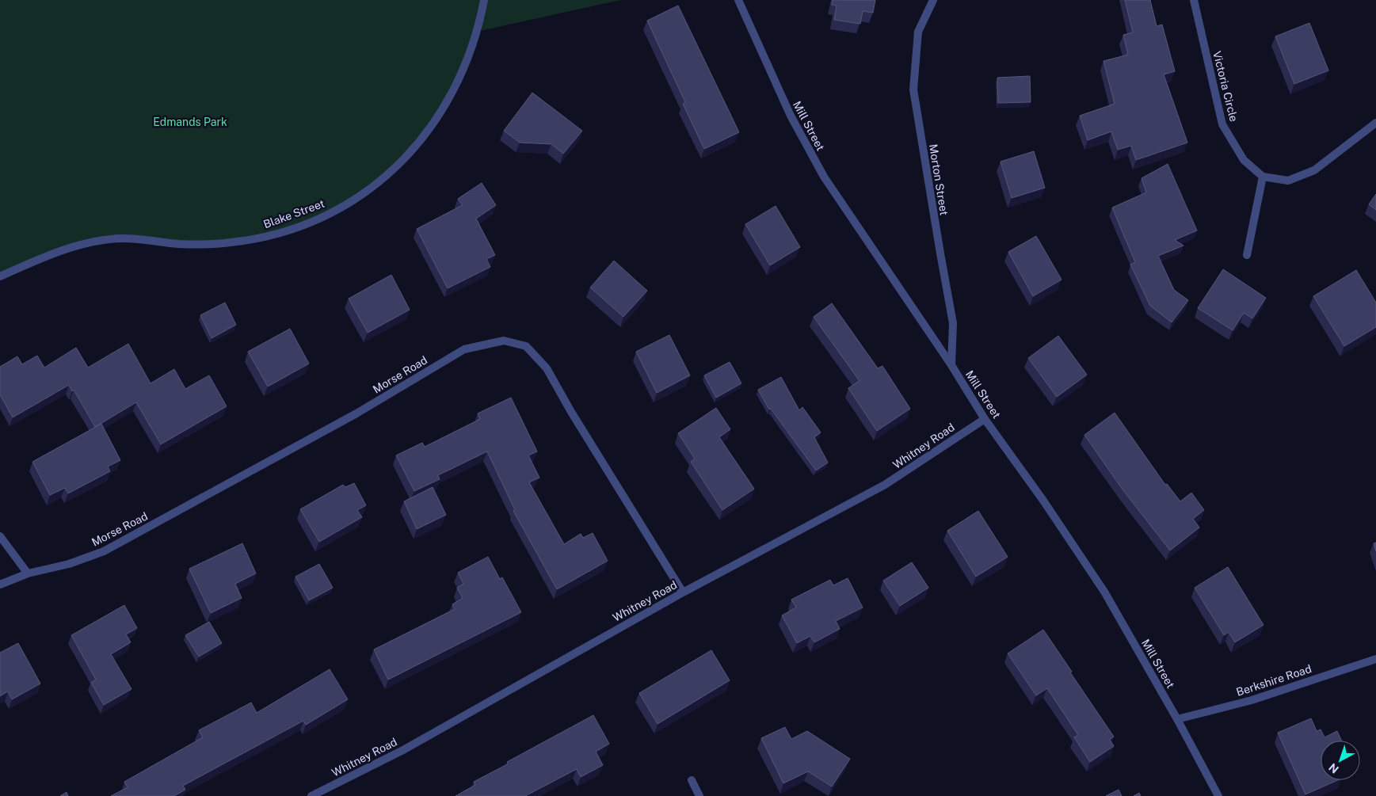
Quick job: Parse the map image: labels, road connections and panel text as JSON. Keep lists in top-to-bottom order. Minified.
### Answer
{"streets":{"street":["Victoria Circle","Mill Street","Morton Street","Blake Street","Morse Road","Whitney Road","Berkshire Road"]},"crossings":[["Mill Street","Morton Street"],["Mill Street","Whitney Road"],["Mill Street","Berkshire Road"],["Morse Road","Whitney Road"]],"parks":["Edmands Park"],"north":"bottom left"}
